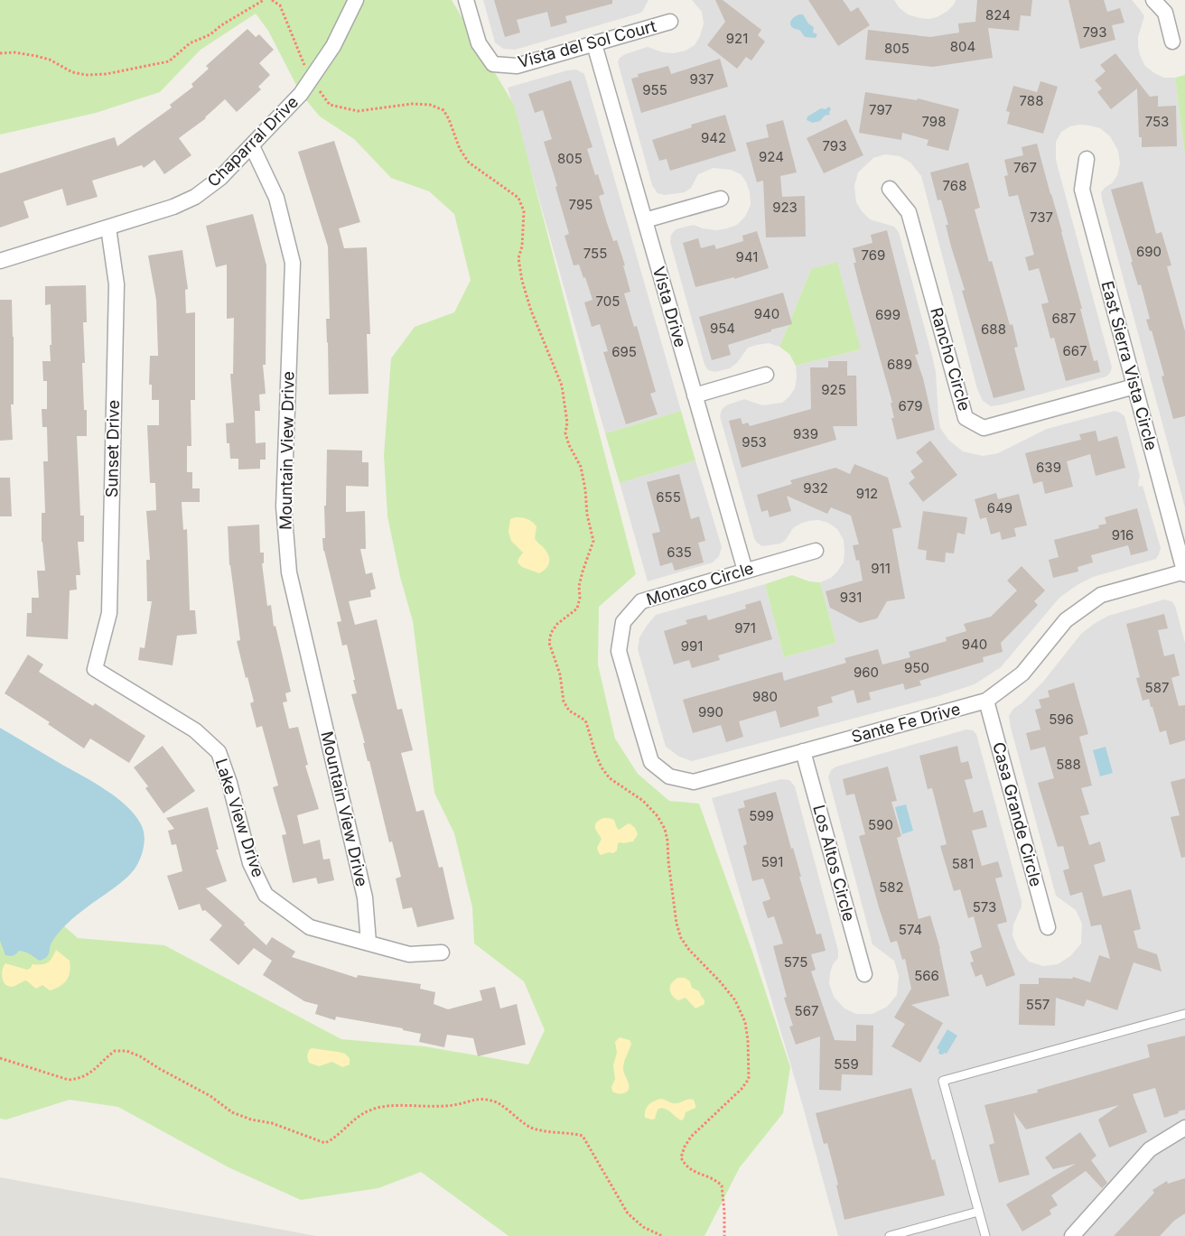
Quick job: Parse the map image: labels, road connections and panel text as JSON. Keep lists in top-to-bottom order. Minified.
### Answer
{"streets":{"street":["Vista del Sol Court","Chaparral Drive","Vista Drive","Rancho Circle","East Sierra Vista Circle","Sunset Drive","Mountain View Drive","Monaco Circle","Sante Fe Drive","Casa Grande Circle","Lake View Drive","Los Altos Circle"]},"crossings":[["Vista del Sol Court","Vista Drive"],["Chaparral Drive","Sunset Drive"],["Chaparral Drive","Mountain View Drive"],["Vista Drive","Monaco Circle"],["Rancho Circle","East Sierra Vista Circle"],["East Sierra Vista Circle","Sante Fe Drive"],["Sunset Drive","Lake View Drive"],["Mountain View Drive","Lake View Drive"],["Monaco Circle","Sante Fe Drive"],["Sante Fe Drive","Casa Grande Circle"],["Sante Fe Drive","Los Altos Circle"]],"house_numbers":["824","793","921","804","805","937","955","788","797","798","753","942","793","924","805","767","768","795","923","737","690","755","769","941","705","940","699","687","954","688","667","695","689","925","679","939","953","639","932","912","655","649","916","635","911","931","971","940","991","950","960","587","980","990","596","588","599","590","591","581","582","573","574","575","566","557","567","559"]}
